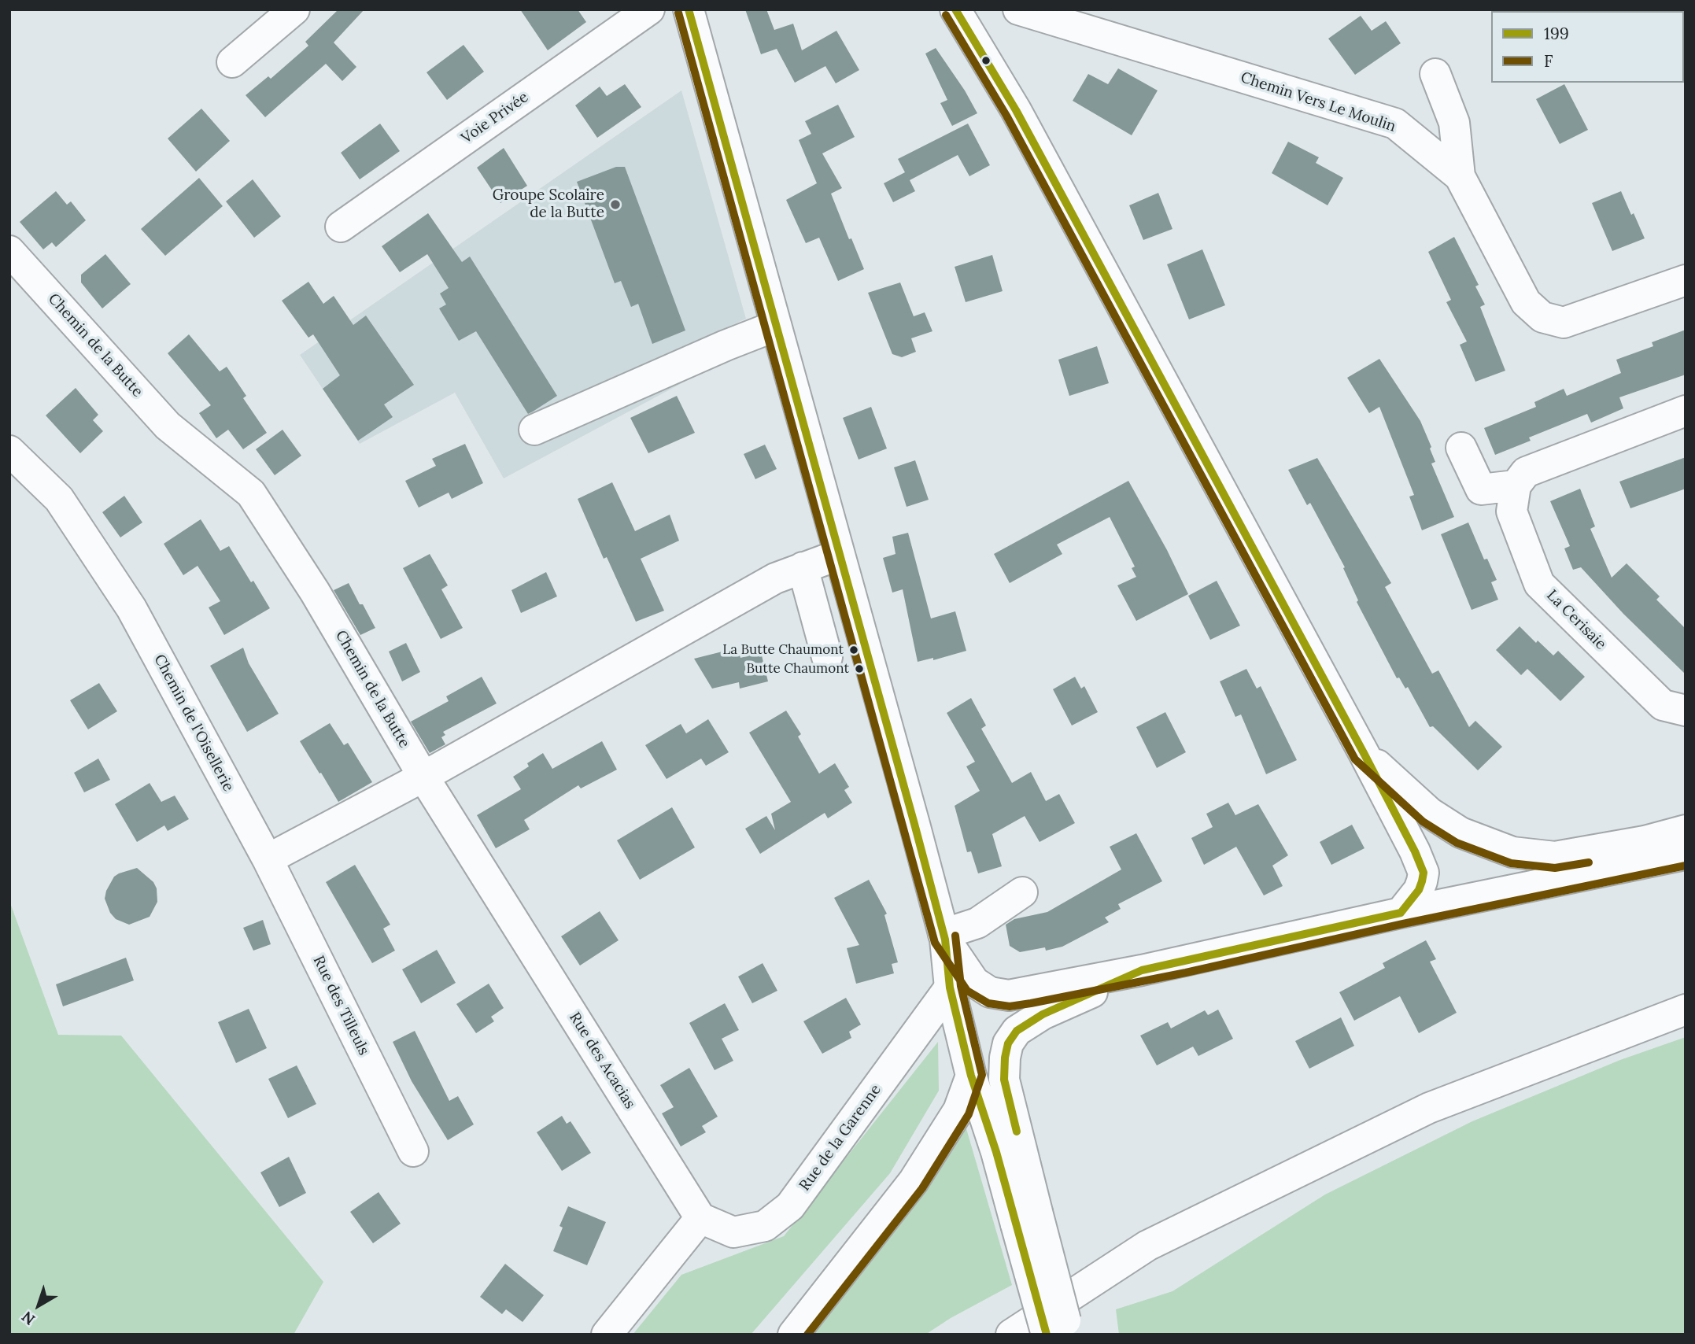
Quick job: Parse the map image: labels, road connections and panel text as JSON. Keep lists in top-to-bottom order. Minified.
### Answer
{"streets":{"street":["Chemin Vers Le Moulin","Voie Privée","Chemin de la Butte","La Cerisaie","Chemin de l'Oisellerie","Rue des Tilleuls","Rue des Acacias","Rue de la Garenne"]},"crossings":[["Chemin de la Butte","Rue des Acacias"],["Chemin de l'Oisellerie","Rue des Tilleuls"],["Rue des Acacias","Rue de la Garenne"]],"places":["Groupe Scolaire de la Butte","La Butte Chaumont","Butte Chaumont"],"lines":["transit line 199","transit line F"],"legend":["199","F"],"north":"bottom left"}
